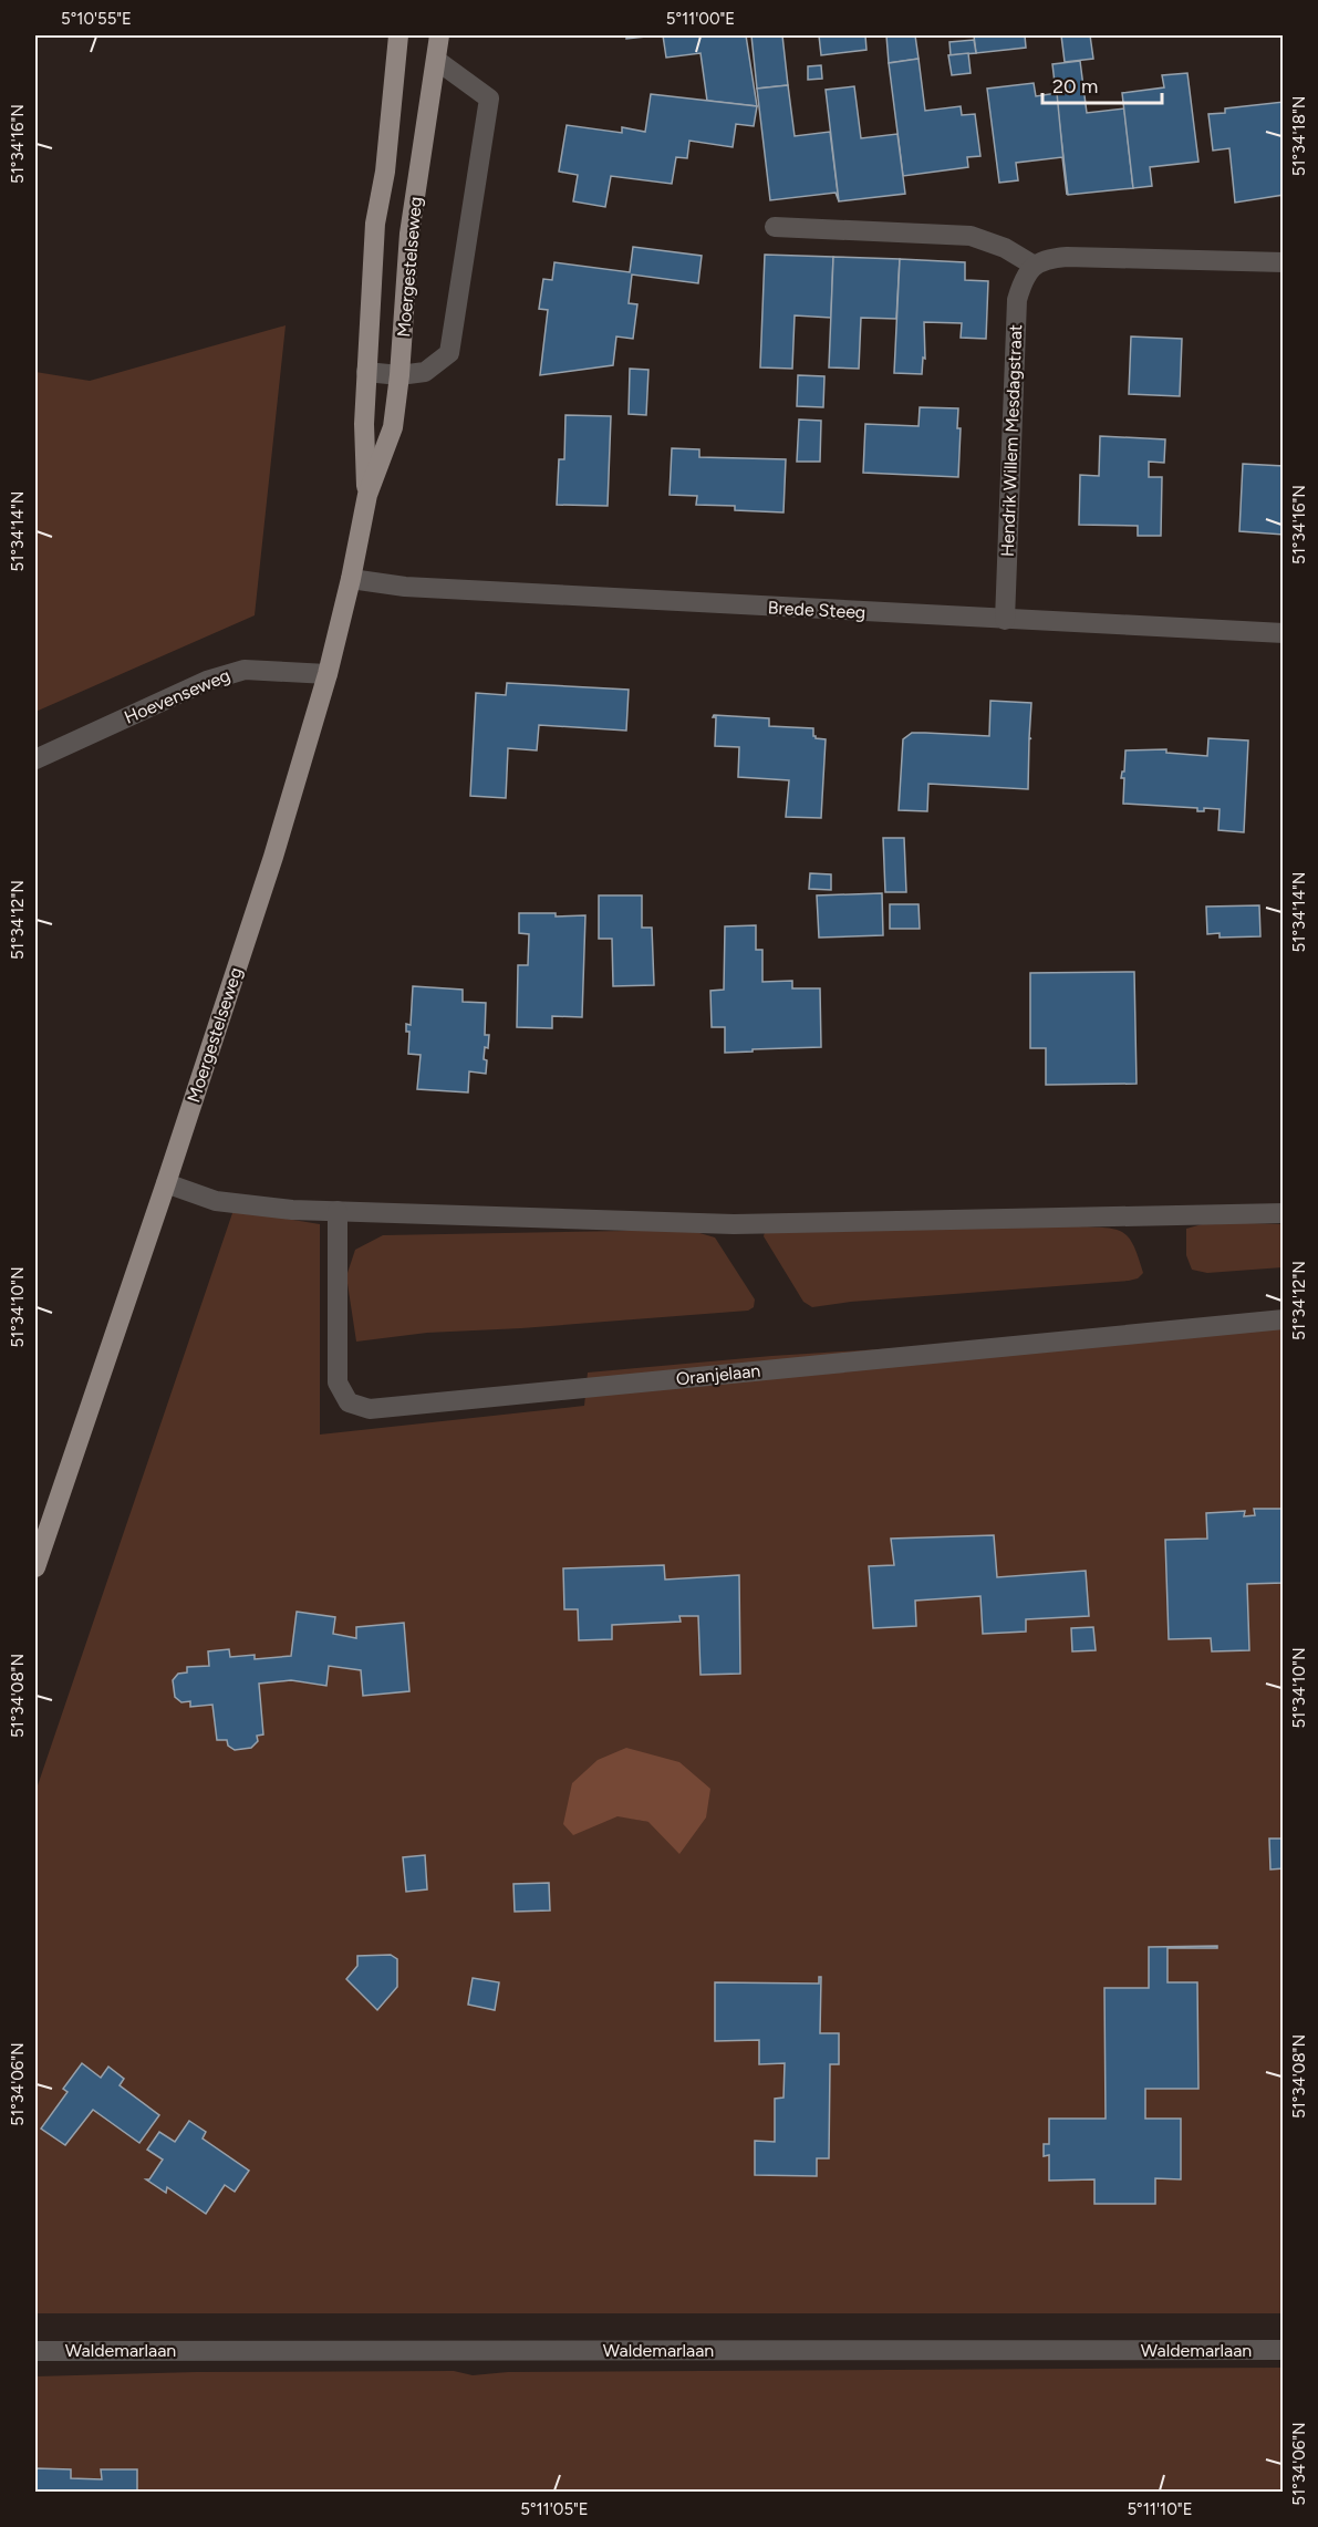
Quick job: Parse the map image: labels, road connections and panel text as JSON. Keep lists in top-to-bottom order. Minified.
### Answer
{"streets":{"main road":["Moergestelseweg"],"street":["Hendrik Willem Mesdagstraat","Brede Steeg","Hoevenseweg","Oranjelaan","Waldemarlaan"]},"crossings":[["Moergestelseweg","Brede Steeg"],["Moergestelseweg","Hoevenseweg"],["Hendrik Willem Mesdagstraat","Brede Steeg"]],"scale_bar":"20 m","coordinates":["5°10'55\"E","5°11'00\"E","51°34'18\"N","51°34'16\"N","51°34'14\"N","51°34'12\"N","51°34'10\"N","51°34'08\"N","51°34'06\"N","5°11'05\"E","5°11'10\"E"]}
